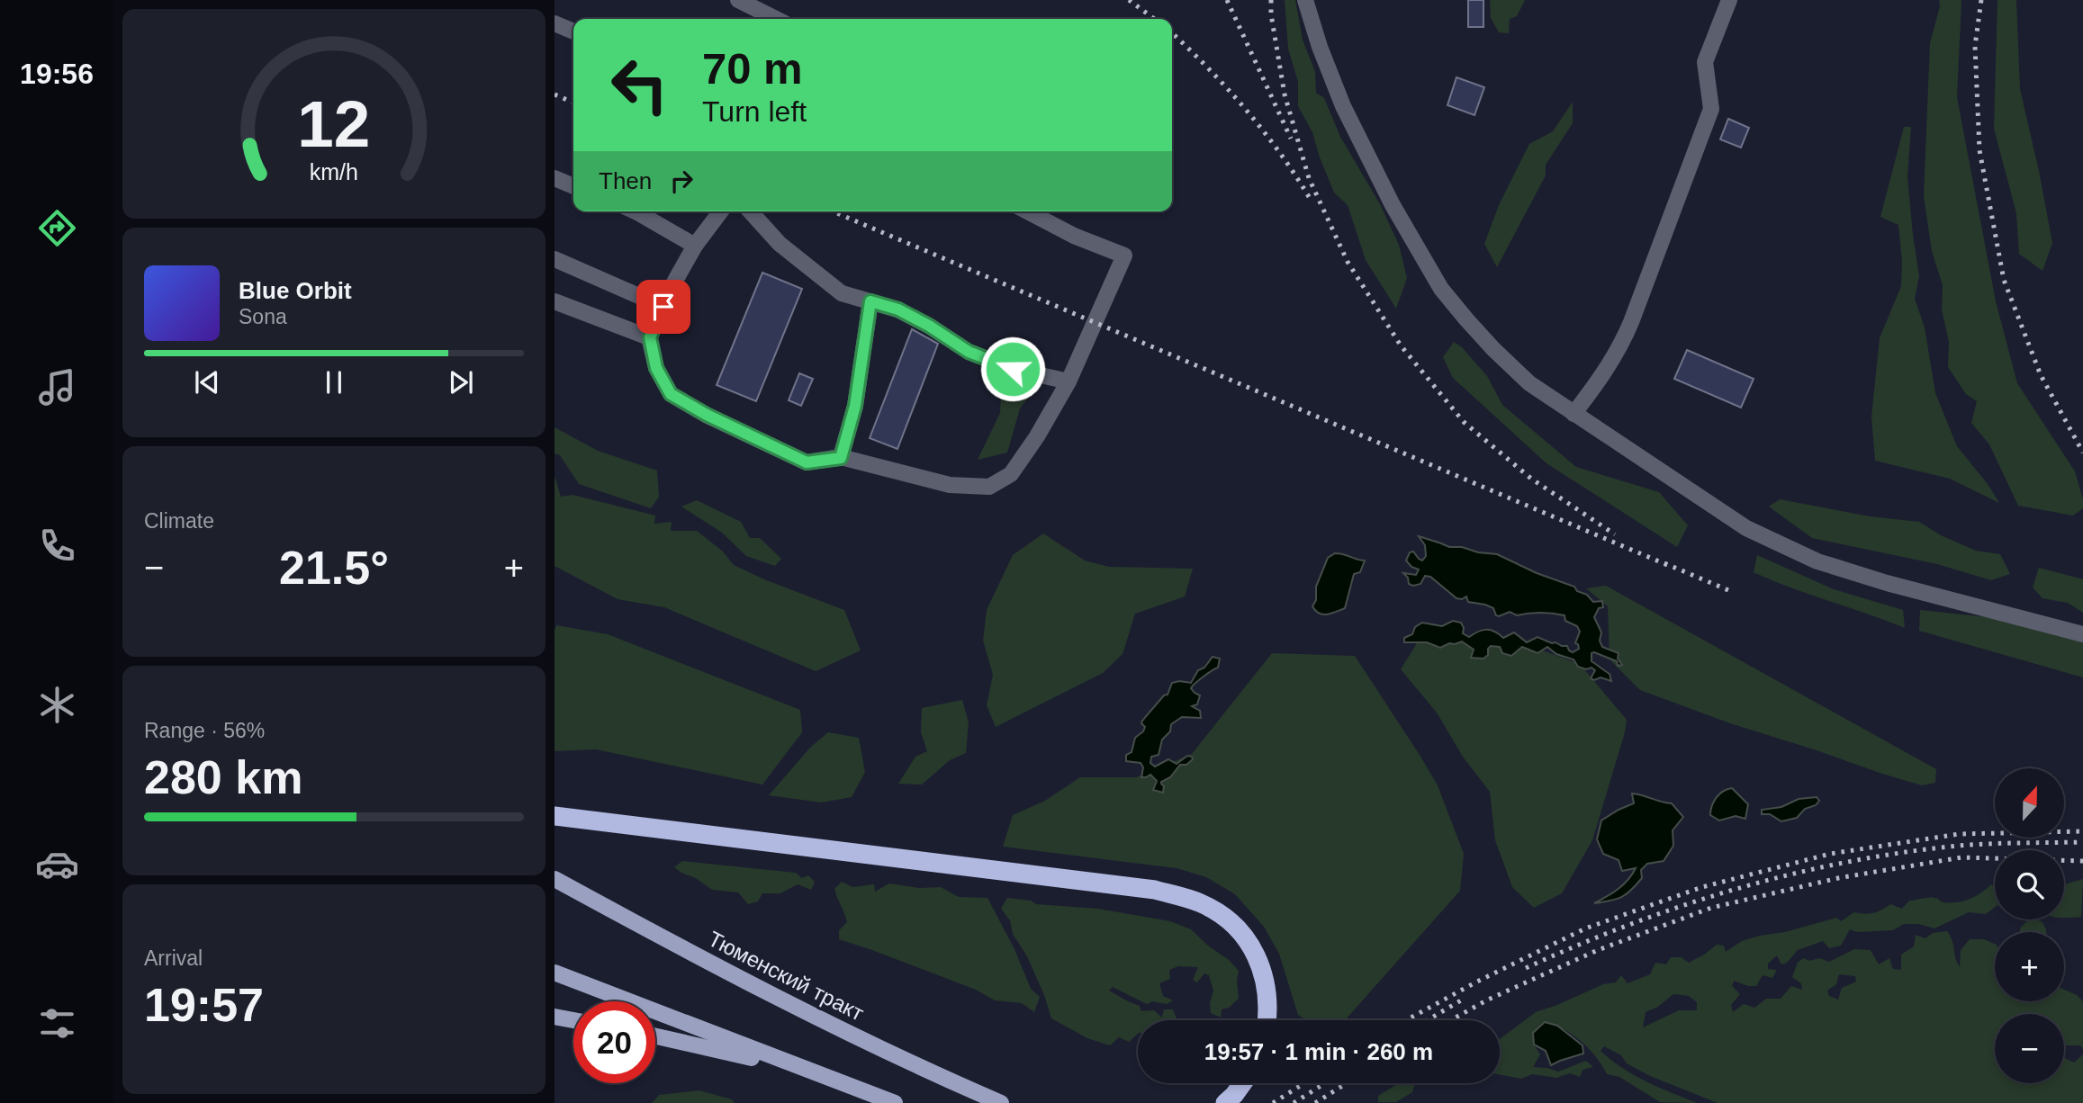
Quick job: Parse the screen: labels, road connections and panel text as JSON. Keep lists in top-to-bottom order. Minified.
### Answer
{"streets":{"main road":["Тюменский тракт"]},"north":"top","page":{"tabs":"19:56","turn":["70 m","Turn left"],"then":"Then","song":["Blue Orbit","Sona"],"tile":["Climate",["Range · 56%","280 km"],["Arrival","19:57"]],"heat":["−","21.5°","+"],"map_buttons":["+","−"],"limit":"20","trip":"19:57 · 1 min · 260 m","gauge":["12","km/h"]}}
